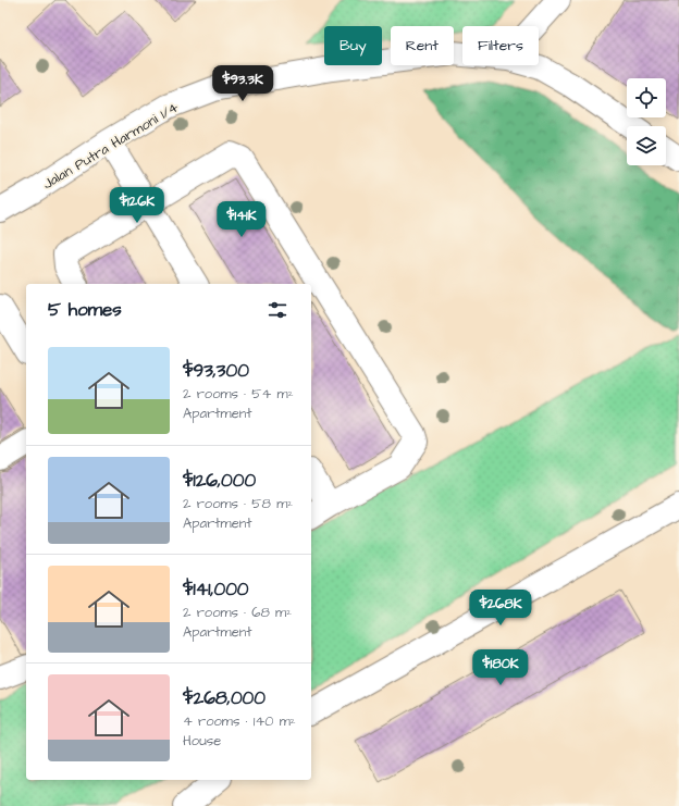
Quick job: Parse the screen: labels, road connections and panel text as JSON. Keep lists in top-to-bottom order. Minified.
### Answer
{"streets":{"street":["Jalan Putra Harmoni 1/4"]},"page":{"chip":["Buy","Rent","Filters"],"price":["$93.3K","$126K","$141K","$268K","$180K"],"heading":"5 homes","list":[{"name":"$93,300","note":"2 rooms · 54 m² · Apartment"},{"name":"$126,000","note":"2 rooms · 58 m² · Apartment"},{"name":"$141,000","note":"2 rooms · 68 m² · Apartment"},{"name":"$268,000","note":"4 rooms · 140 m² · House"}]}}
